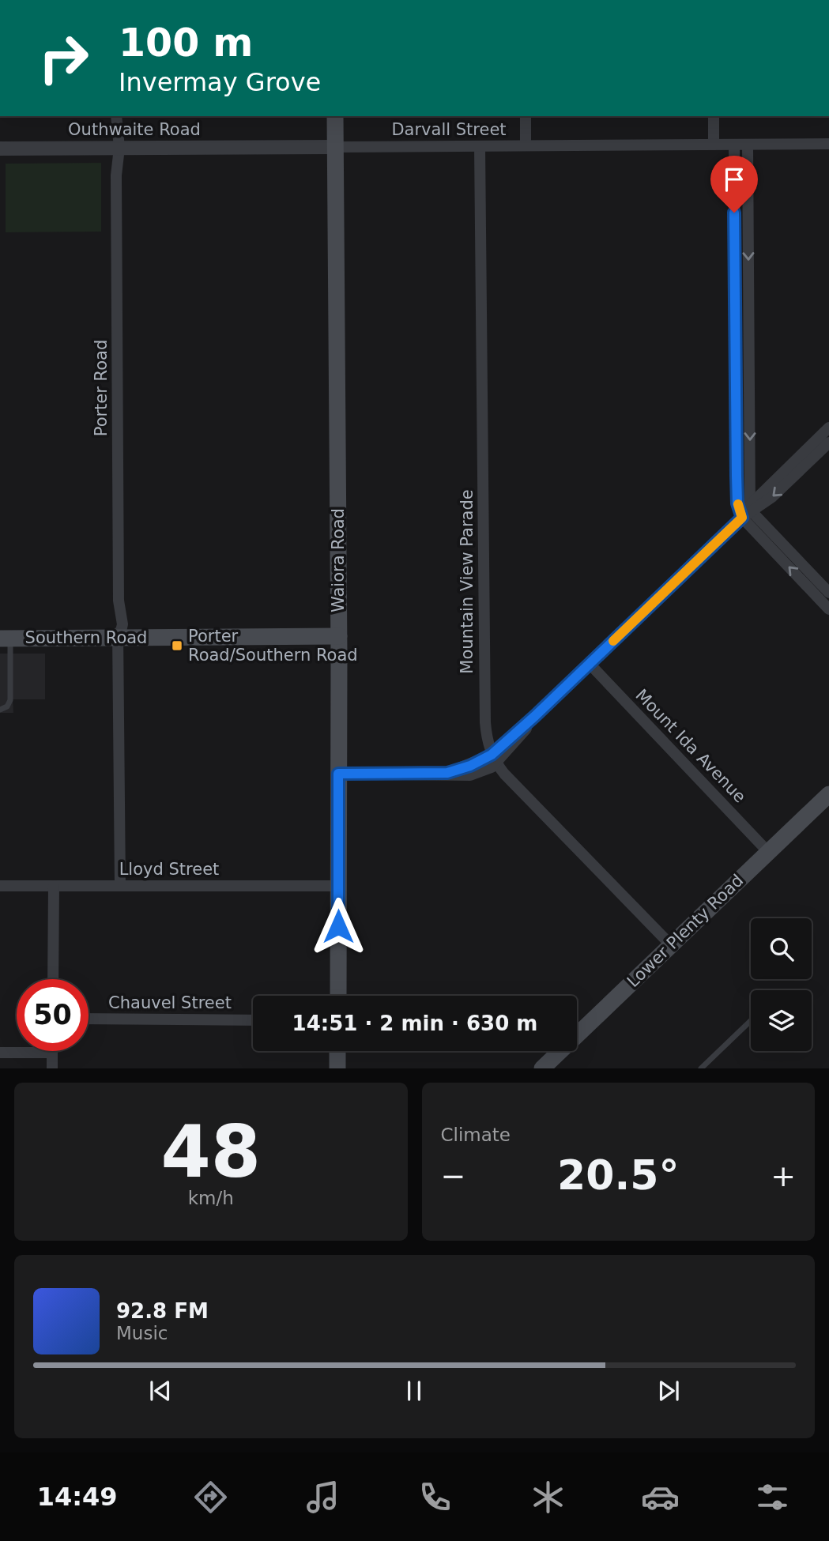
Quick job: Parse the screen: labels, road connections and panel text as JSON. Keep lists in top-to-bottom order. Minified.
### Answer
{"streets":{"main road":["Waiora Road","Southern Road","Lower Plenty Road"],"street":["Outhwaite Road","Darvall Street","Porter Road","Mountain View Parade","Mount Ida Avenue","Lloyd Street","Chauvel Street"]},"crossings":[["Outhwaite Road","Darvall Street"],["Outhwaite Road","Porter Road"],["Outhwaite Road","Waiora Road"],["Darvall Street","Waiora Road"],["Darvall Street","Mountain View Parade"],["Porter Road","Southern Road"],["Porter Road","Lloyd Street"],["Waiora Road","Southern Road"],["Waiora Road","Lloyd Street"],["Mount Ida Avenue","Lower Plenty Road"]],"places":{"transit":["Porter Road/Southern Road"]},"page":{"turn":["100 m","Invermay Grove"],"limit":"50","trip":"14:51 · 2 min · 630 m","tile":[["48","km/h"],"Climate"],"heat":["−","20.5°","+"],"song":["92.8 FM","Music"],"tabs":"14:49"}}
